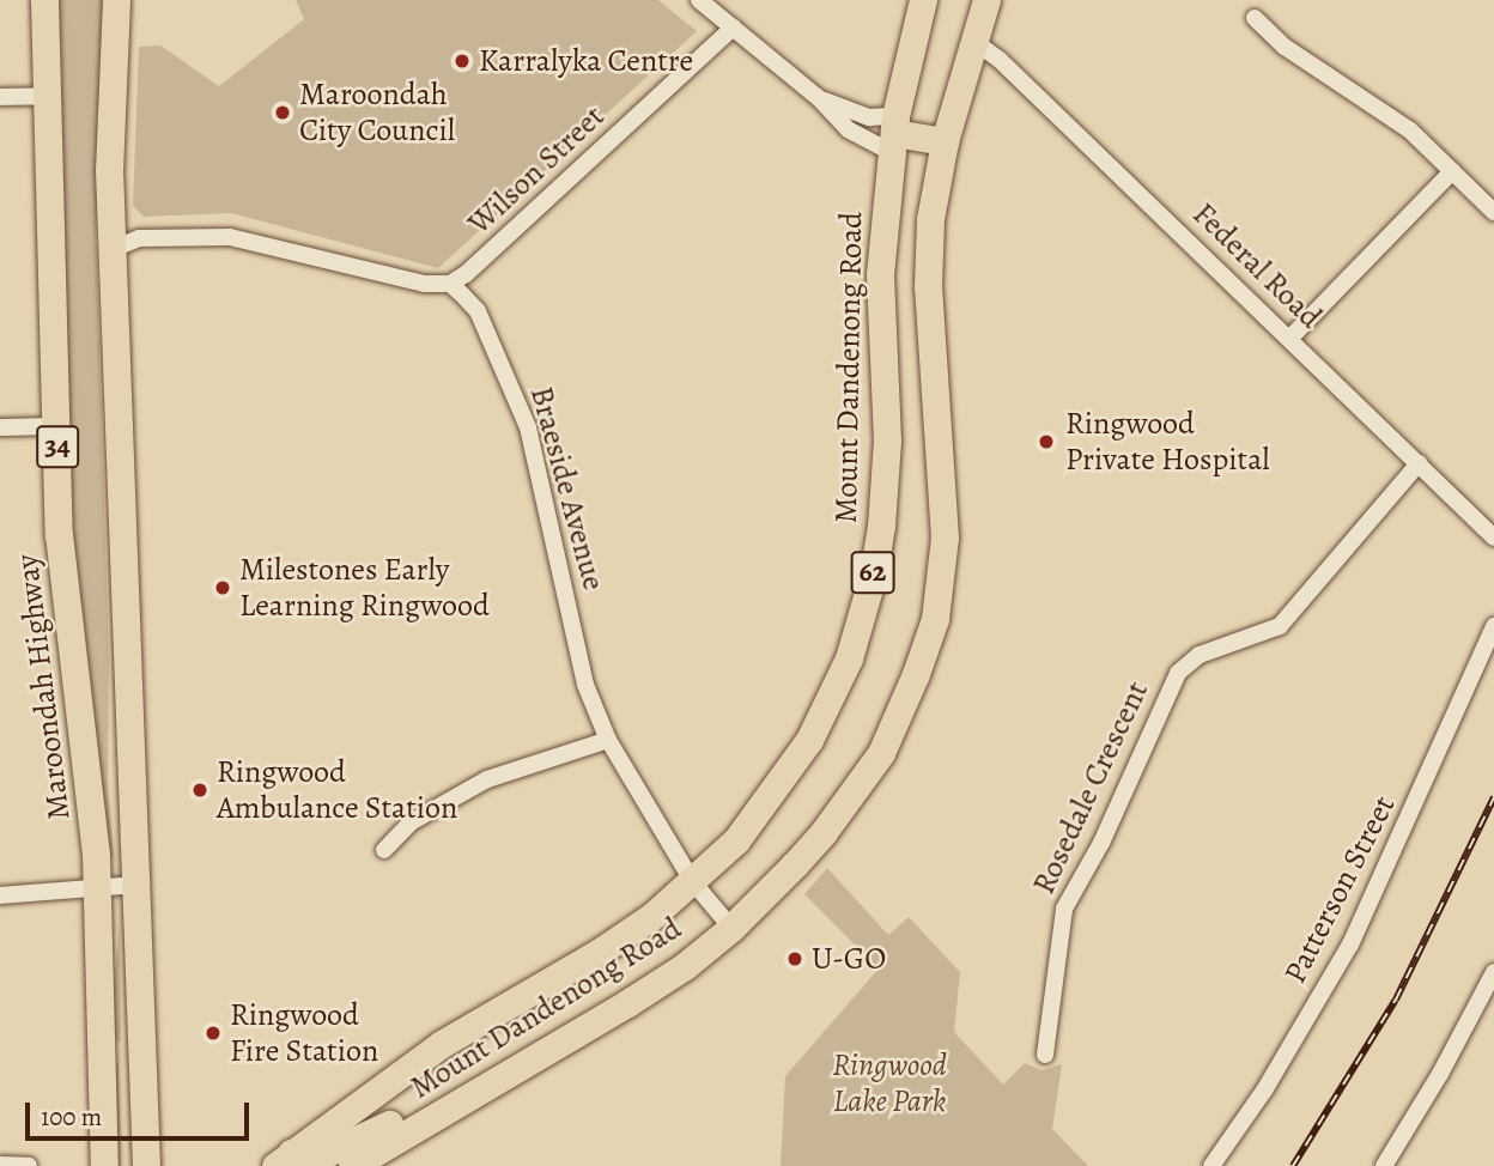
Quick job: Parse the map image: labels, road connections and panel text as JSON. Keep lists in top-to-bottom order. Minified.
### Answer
{"streets":{"main road":["Mount Dandenong Road","34","62","Maroondah Highway"],"street":["Wilson Street","Federal Road","Braeside Avenue","Rosedale Crescent","Patterson Street"]},"crossings":[["Wilson Street","Braeside Avenue"],["Federal Road","Mount Dandenong Road"],["Federal Road","Rosedale Crescent"],["Mount Dandenong Road","Braeside Avenue"]],"parks":["Ringwood Lake Park"],"places":["Karralyka Centre","Maroondah City Council","Ringwood Private Hospital","Milestones Early Learning Ringwood","Ringwood Ambulance Station","U-GO","Ringwood Fire Station"],"scale_bar":"100 m"}
